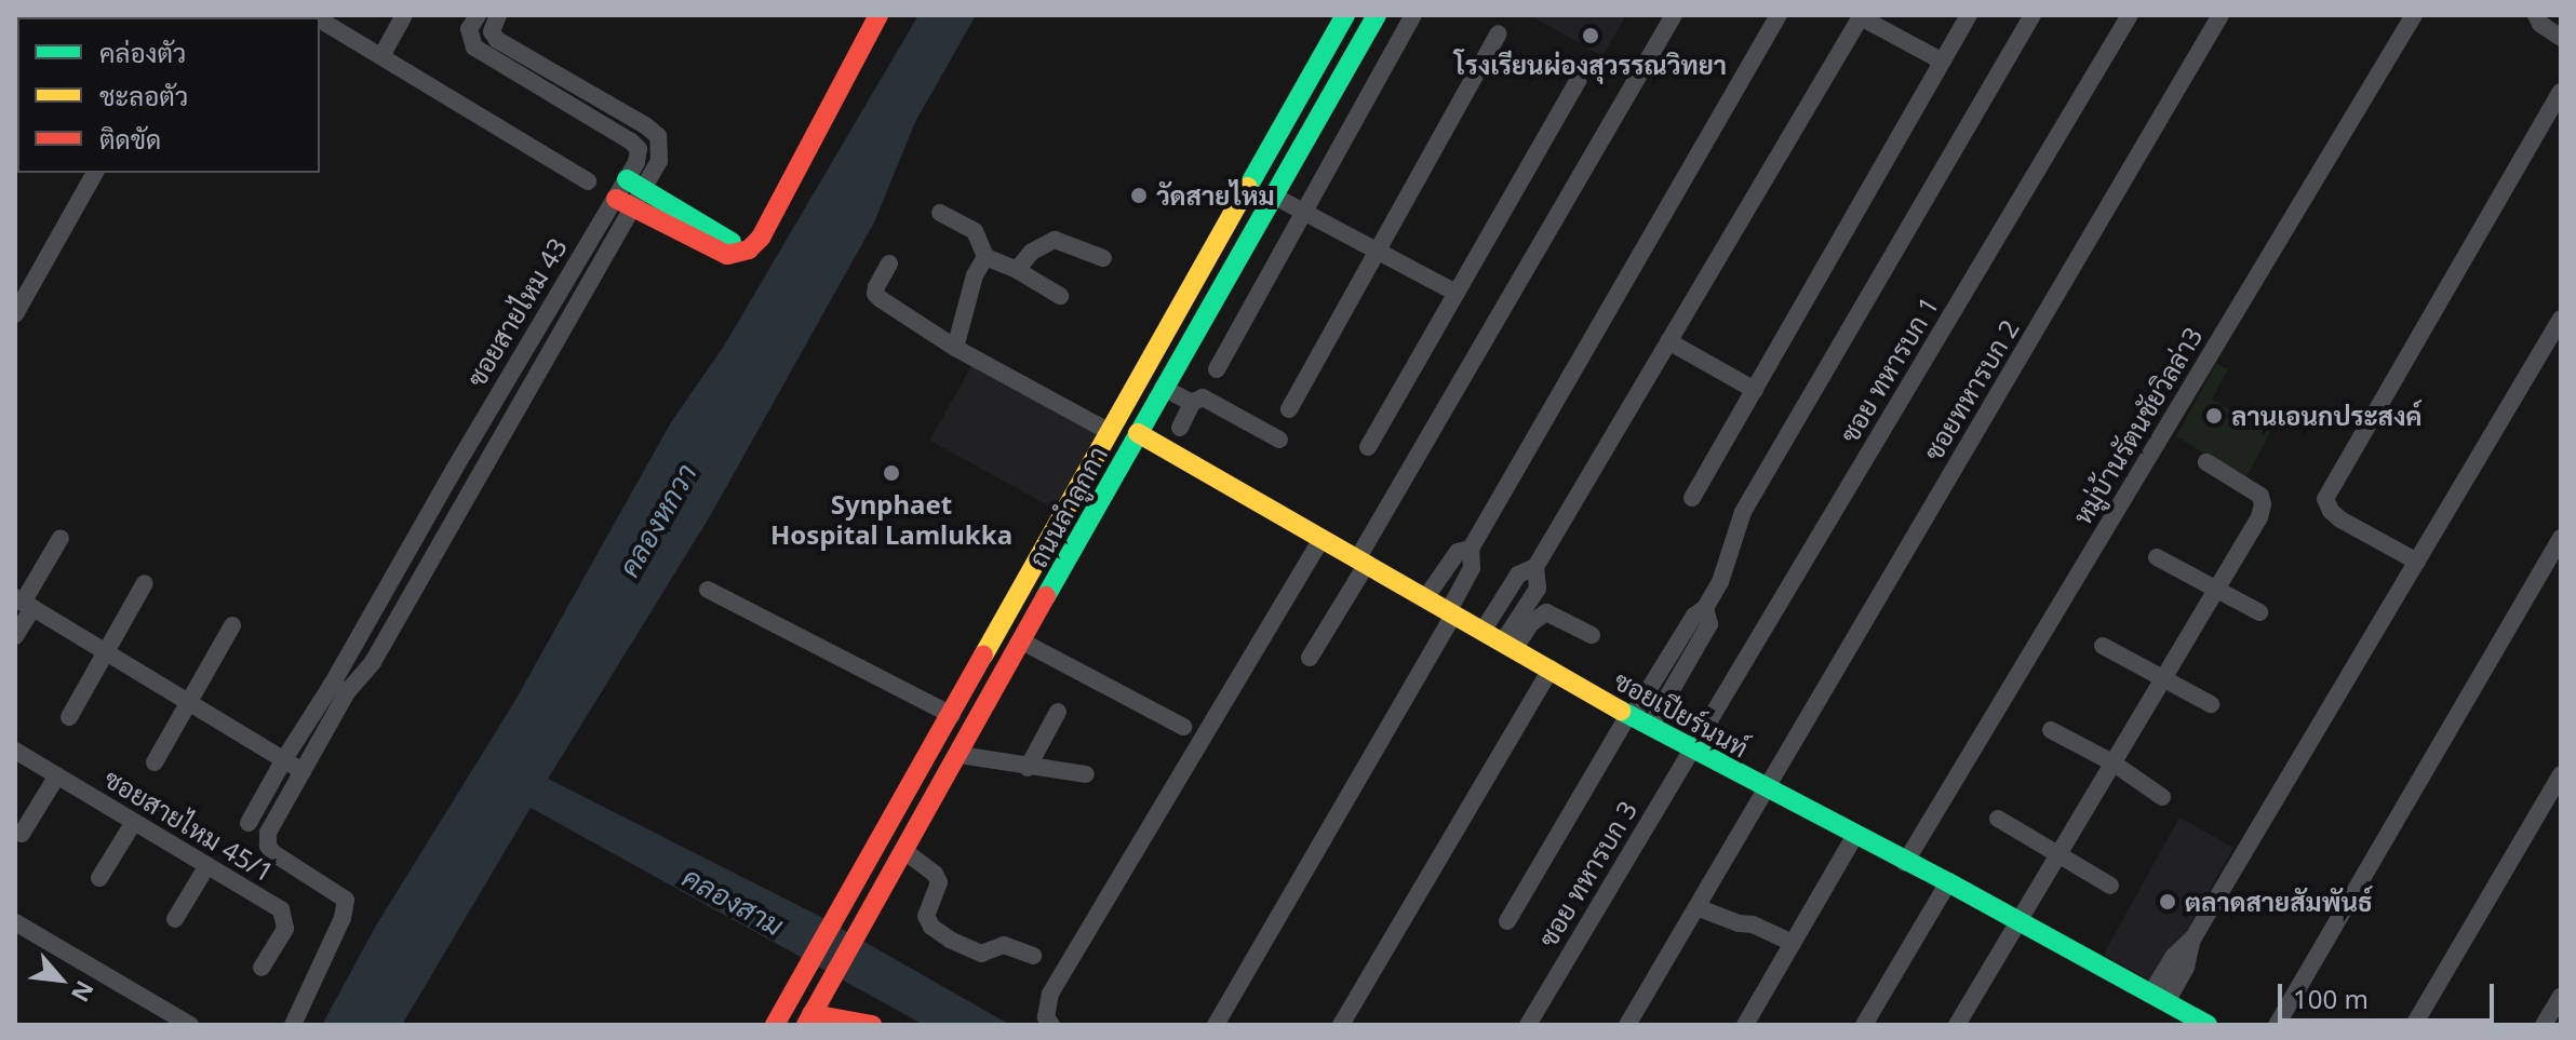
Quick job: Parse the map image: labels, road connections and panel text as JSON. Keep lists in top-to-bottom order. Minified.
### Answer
{"streets":{"main road":["ถนนลำลูกกา","ซอยเปียร์นนท์"],"street":["ซอยสายไหม 43","ซอย ทหารบก 1","ซอยทหารบก 2","หมู่บ้านรัตนชัยวิลล่า3","ซอยสายไหม 45/1","ซอย ทหารบก 3"]},"crossings":[["ซอย ทหารบก 1","ซอยเปียร์นนท์"],["ซอย ทหารบก 1","ซอย ทหารบก 3"],["ซอยทหารบก 2","ซอยเปียร์นนท์"],["หมู่บ้านรัตนชัยวิลล่า3","ซอยเปียร์นนท์"],["ถนนลำลูกกา","ซอยเปียร์นนท์"],["ซอยเปียร์นนท์","ซอย ทหารบก 3"]],"water":["คลองหกวา","คลองสาม"],"places":["โรงเรียนผ่องสุวรรณวิทยา","วัดสายไหม","ลานเอนกประสงค์","Synphaet Hospital Lamlukka","ตลาดสายสัมพันธ์"],"legend":["คล่องตัว","ชะลอตัว","ติดขัด"],"scale_bar":"100 m","north":"bottom right"}
